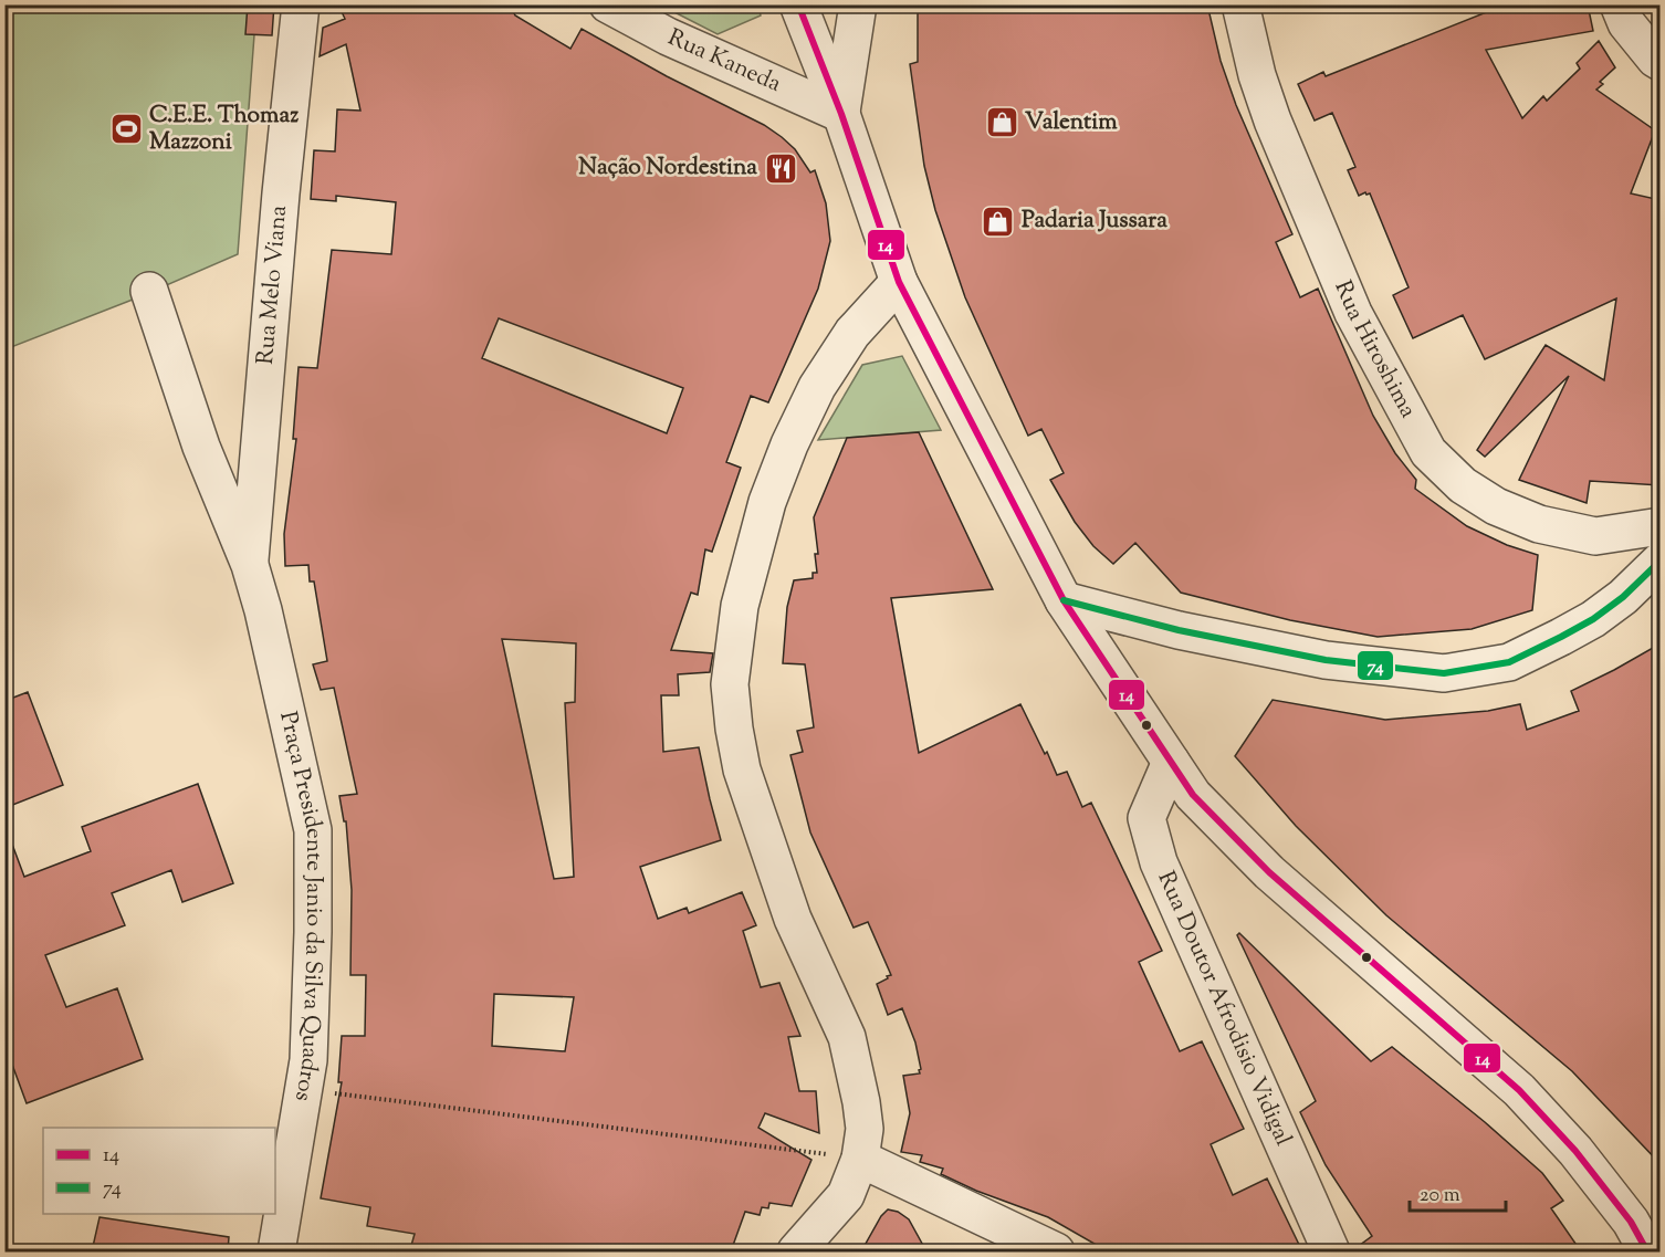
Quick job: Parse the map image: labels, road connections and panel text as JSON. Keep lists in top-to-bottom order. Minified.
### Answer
{"streets":{"street":["Rua Kaneda","Rua Melo Viana","Rua Hiroshima","Praça Presidente Janio da Silva Quadros","Rua Doutor Afrodisio Vidigal"]},"crossings":[["Rua Melo Viana","Praça Presidente Janio da Silva Quadros"]],"places":{"shop":["Valentim","Padaria Jussara"],"sports":["C.E.E. Thomaz Mazzoni"],"restaurant":["Nação Nordestina"]},"lines":["transit line 14","transit line 74"],"legend":["14","74"],"scale_bar":"20 m"}
